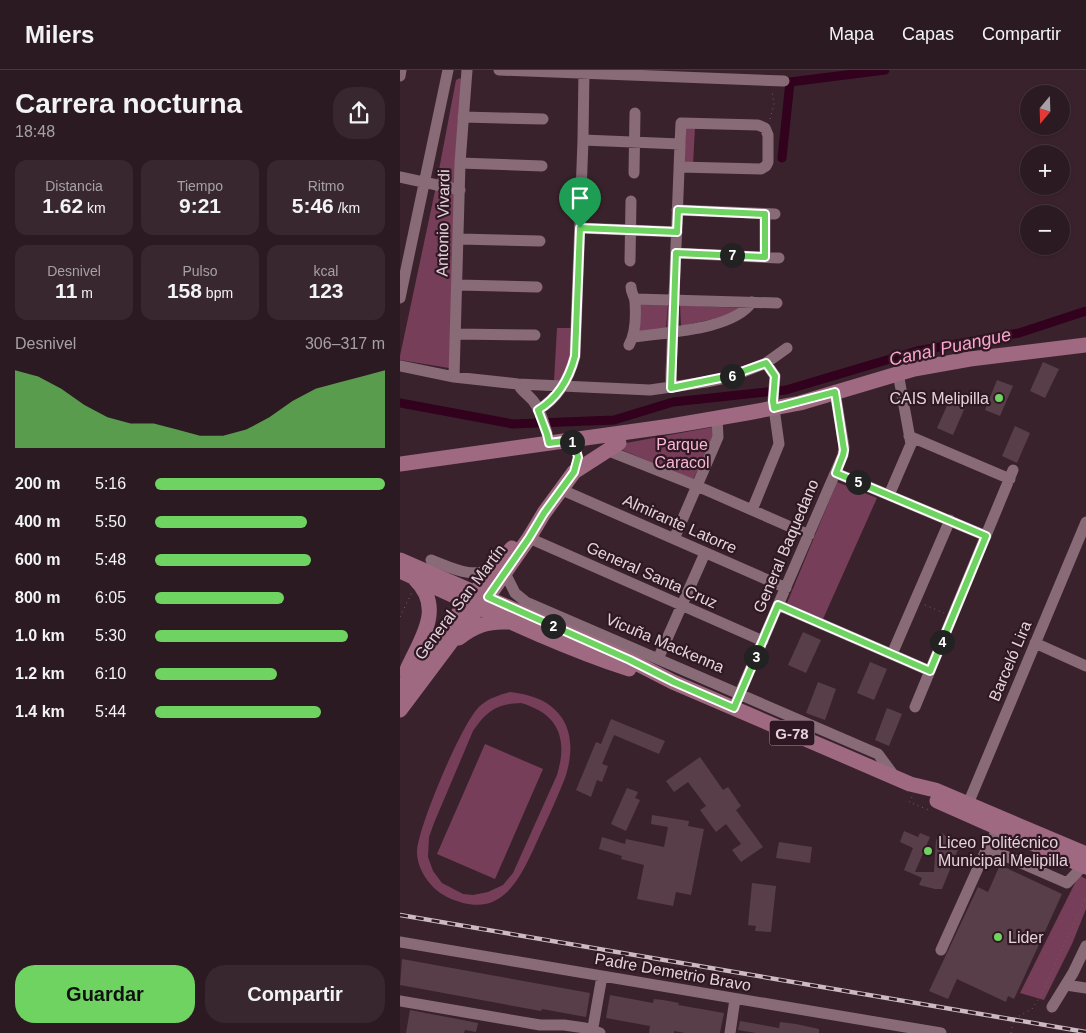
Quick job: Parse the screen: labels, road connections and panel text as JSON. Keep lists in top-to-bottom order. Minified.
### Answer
{"streets":{"main road":["General San Martín","Vicuña Mackenna","G-78"],"street":["Antonio Vivardi","Almirante Latorre","General Baquedano","General Santa Cruz","Barceló Lira","Padre Demetrio Bravo"]},"crossings":[["Almirante Latorre","General Baquedano"],["Almirante Latorre","General San Martín"],["General Baquedano","General Santa Cruz"],["General Baquedano","Vicuña Mackenna"],["General Santa Cruz","General San Martín"],["General San Martín","Vicuña Mackenna"],["Vicuña Mackenna","Barceló Lira"]],"water":["Canal Puangue"],"parks":["Parque Caracol"],"places":["CAIS Melipilla","Liceo Politécnico Municipal Melipilla","Lider"],"north":"bottom","page":{"header":"Milers","nav":["Mapa","Capas","Compartir"],"heading":["Carrera nocturna","18:48"],"map_buttons":["+","−"],"stats":[["Distancia","1.62 km"],["Tiempo","9:21"],["Ritmo","5:46 /km"],["Desnivel","11 m"],["Pulso","158 bpm"],["kcal","123"]],"pins":["7","6","1","5","2","4","3"],"chart":["Desnivel","306–317 m"],"list":[{"name":"200 m","note":"5:16"},{"name":"400 m","note":"5:50"},{"name":"600 m","note":"5:48"},{"name":"800 m","note":"6:05"},{"name":"1.0 km","note":"5:30"},{"name":"1.2 km","note":"6:10"},{"name":"1.4 km","note":"5:44"}],"buttons":["Guardar","Compartir"]}}
